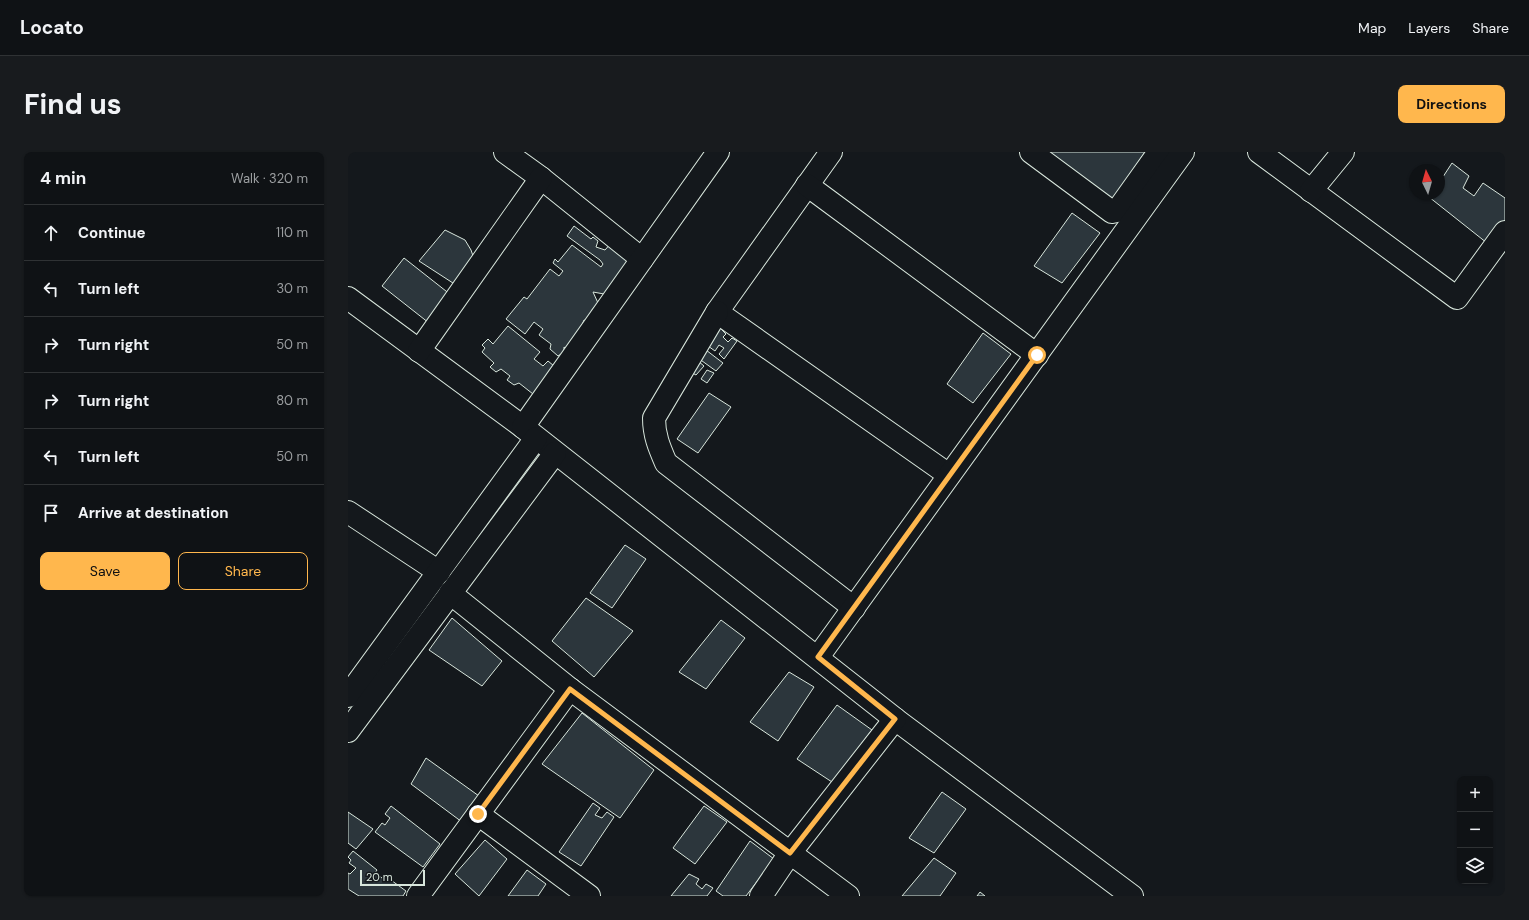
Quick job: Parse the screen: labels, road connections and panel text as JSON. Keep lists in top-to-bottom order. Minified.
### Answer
{"scale_bar":"20 m","north":"top","page":{"header":"Locato","nav":["Map","Layers","Share"],"buttons":["Directions",["Save","Share"]],"title":"Find us","heading":["4 min","Walk · 320 m"],"list":[["Continue","110 m"],["Turn left","30 m"],["Turn right","50 m"],["Turn right","80 m"],["Turn left","50 m"],"Arrive at destination"],"map_buttons":["+","−"],"scale":"20 m"}}
